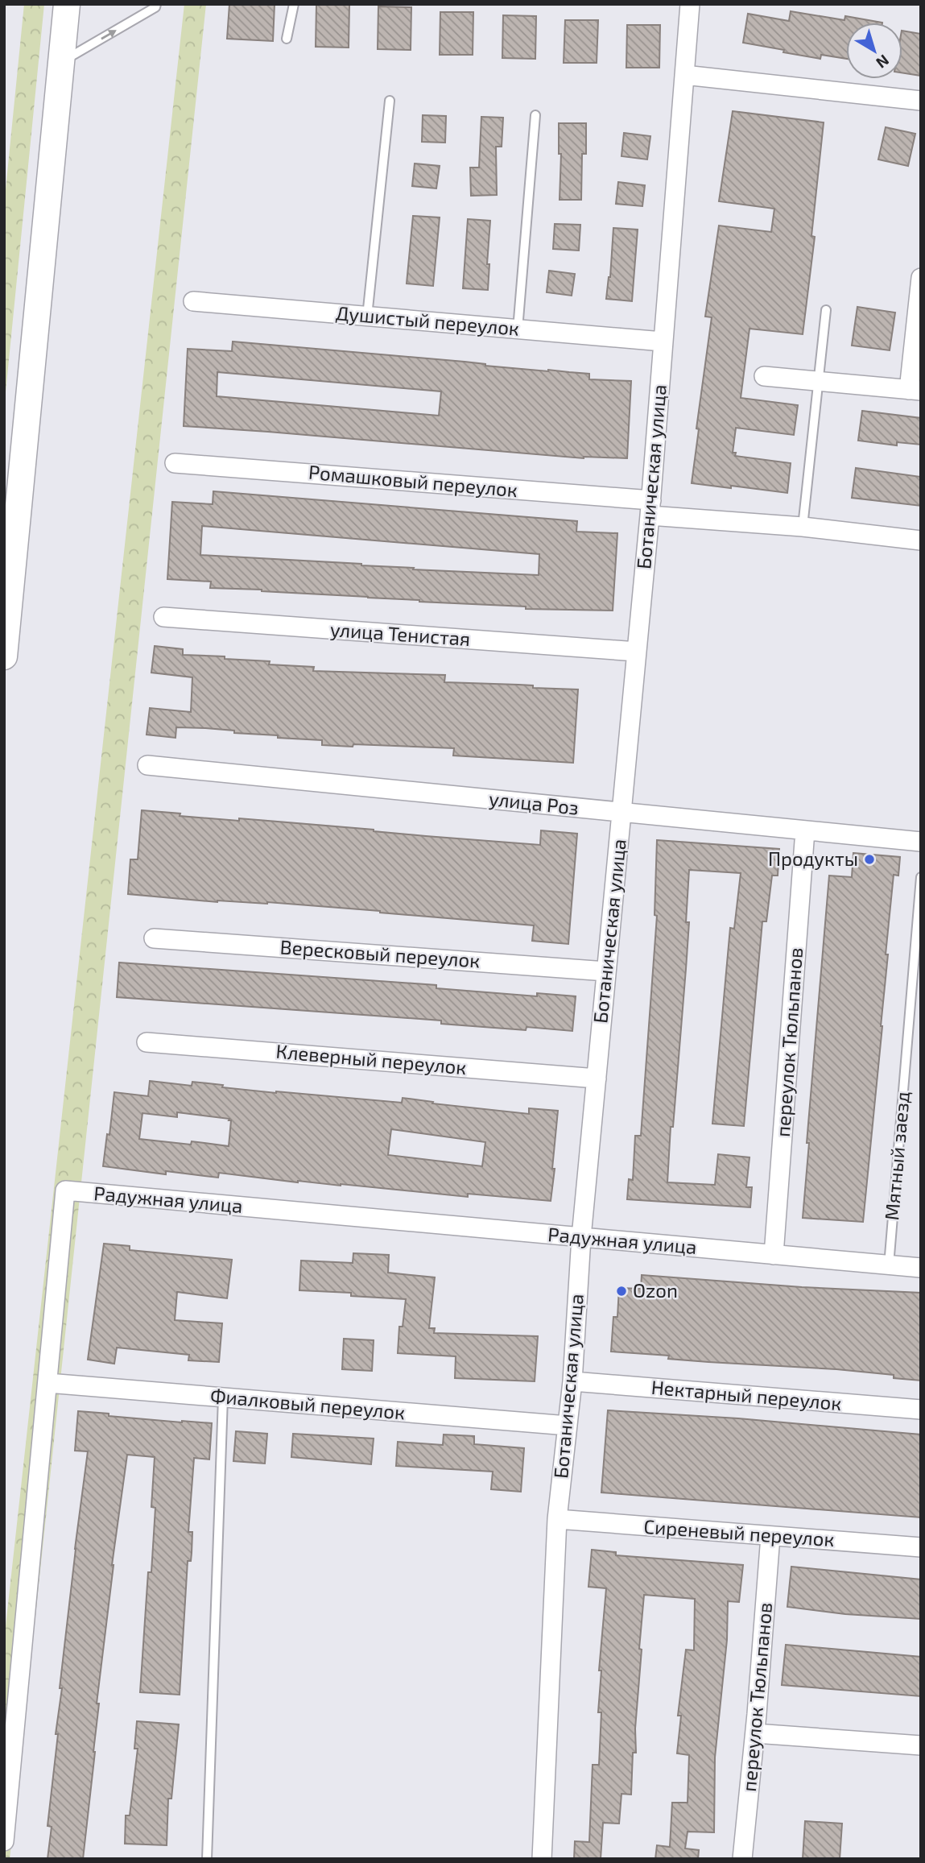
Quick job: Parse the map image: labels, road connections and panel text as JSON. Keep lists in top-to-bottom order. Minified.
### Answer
{"streets":{"street":["Душистый переулок","Ботаническая улица","Ромашковый переулок","улица Тенистая","улица Роз","Вересковый переулок","переулок Тюльпанов","Клеверный переулок","Радужная улица","Нектарный переулок","Фиалковый переулок","Сиреневый переулок"],"lane":["Мятный заезд"]},"crossings":[["Душистый переулок","Ботаническая улица"],["Ботаническая улица","Ромашковый переулок"],["Ботаническая улица","улица Тенистая"],["Ботаническая улица","улица Роз"],["Ботаническая улица","Вересковый переулок"],["Ботаническая улица","Клеверный переулок"],["Ботаническая улица","Радужная улица"],["Ботаническая улица","Нектарный переулок"],["Ботаническая улица","Фиалковый переулок"],["Ботаническая улица","Сиреневый переулок"],["улица Роз","переулок Тюльпанов"],["переулок Тюльпанов","Радужная улица"],["переулок Тюльпанов","Сиреневый переулок"],["Мятный заезд","Радужная улица"],["Радужная улица","Фиалковый переулок"]],"places":["Продукты","Ozon"],"north":"bottom right"}
